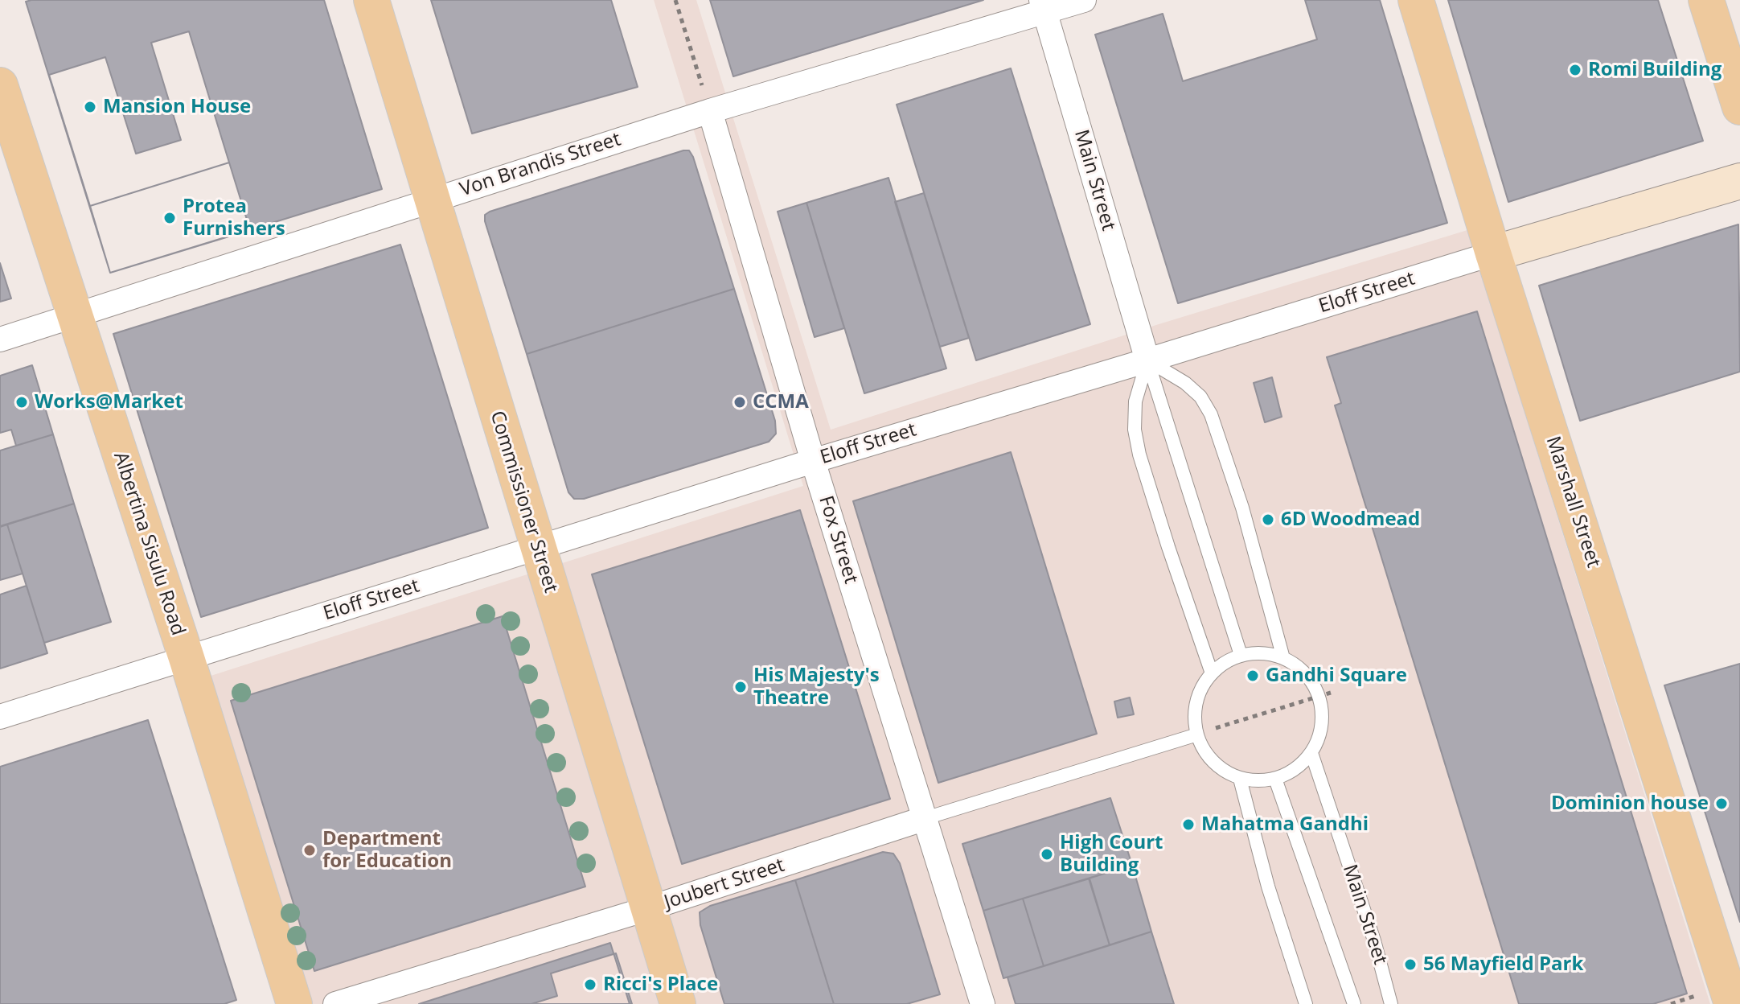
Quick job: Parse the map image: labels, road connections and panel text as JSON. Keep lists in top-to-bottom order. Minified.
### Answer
{"streets":{"main road":["Commissioner Street","Marshall Street","Albertina Sisulu Road"],"street":["Von Brandis Street","Main Street","Eloff Street","Fox Street","Joubert Street"]},"crossings":[["Von Brandis Street","Main Street"],["Von Brandis Street","Commissioner Street"],["Von Brandis Street","Fox Street"],["Von Brandis Street","Albertina Sisulu Road"],["Main Street","Eloff Street"],["Eloff Street","Commissioner Street"],["Eloff Street","Marshall Street"],["Eloff Street","Fox Street"],["Eloff Street","Albertina Sisulu Road"],["Commissioner Street","Joubert Street"],["Fox Street","Joubert Street"]],"places":["Romi Building","Mansion House","Protea Furnishers","Works@Market","CCMA","6D Woodmead","Gandhi Square","His Majesty's Theatre","Dominion house","Mahatma Gandhi","Department for Education","High Court Building","56 Mayfield Park","Ricci's Place"]}
